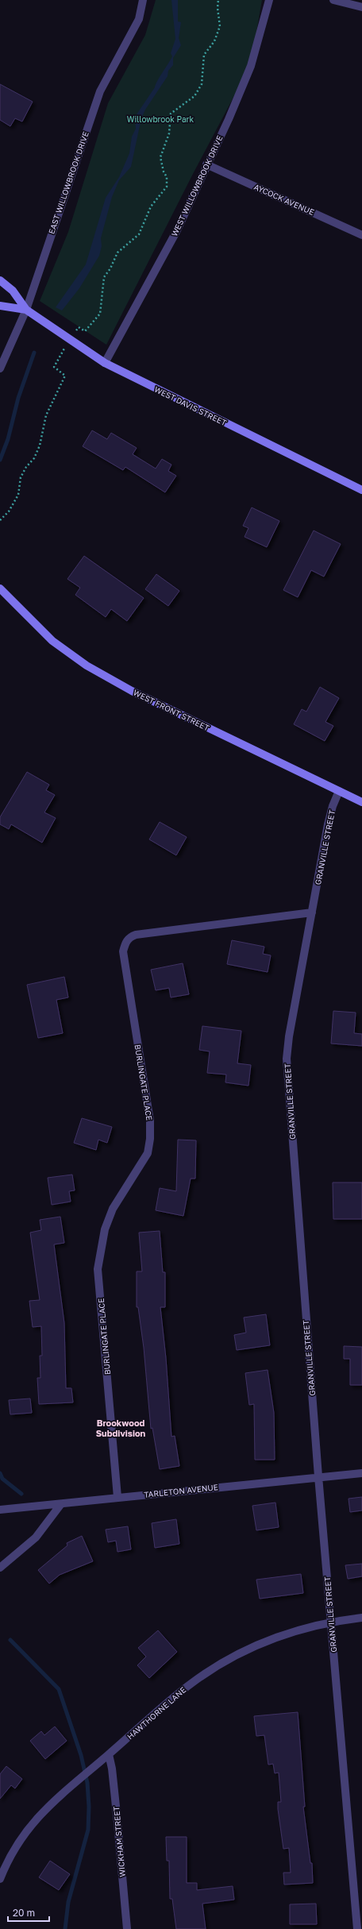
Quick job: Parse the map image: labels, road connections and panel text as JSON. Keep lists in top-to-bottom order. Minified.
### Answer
{"streets":{"street":["EAST WILLOWBROOK DRIVE","WEST WILLOWBROOK DRIVE","AYCOCK AVENUE","WEST DAVIS STREET","WEST FRONT STREET","GRANVILLE STREET","BURLINGATE PLACE","TARLETON AVENUE","HAWTHORNE LANE","WICKHAM STREET"]},"crossings":[["EAST WILLOWBROOK DRIVE","WEST DAVIS STREET"],["WEST WILLOWBROOK DRIVE","AYCOCK AVENUE"],["WEST WILLOWBROOK DRIVE","WEST DAVIS STREET"],["WEST FRONT STREET","GRANVILLE STREET"],["GRANVILLE STREET","BURLINGATE PLACE"],["GRANVILLE STREET","TARLETON AVENUE"],["GRANVILLE STREET","HAWTHORNE LANE"],["BURLINGATE PLACE","TARLETON AVENUE"],["HAWTHORNE LANE","WICKHAM STREET"]],"districts":["Brookwood Subdivision"],"parks":["Willowbrook Park"],"scale_bar":"20 m"}
